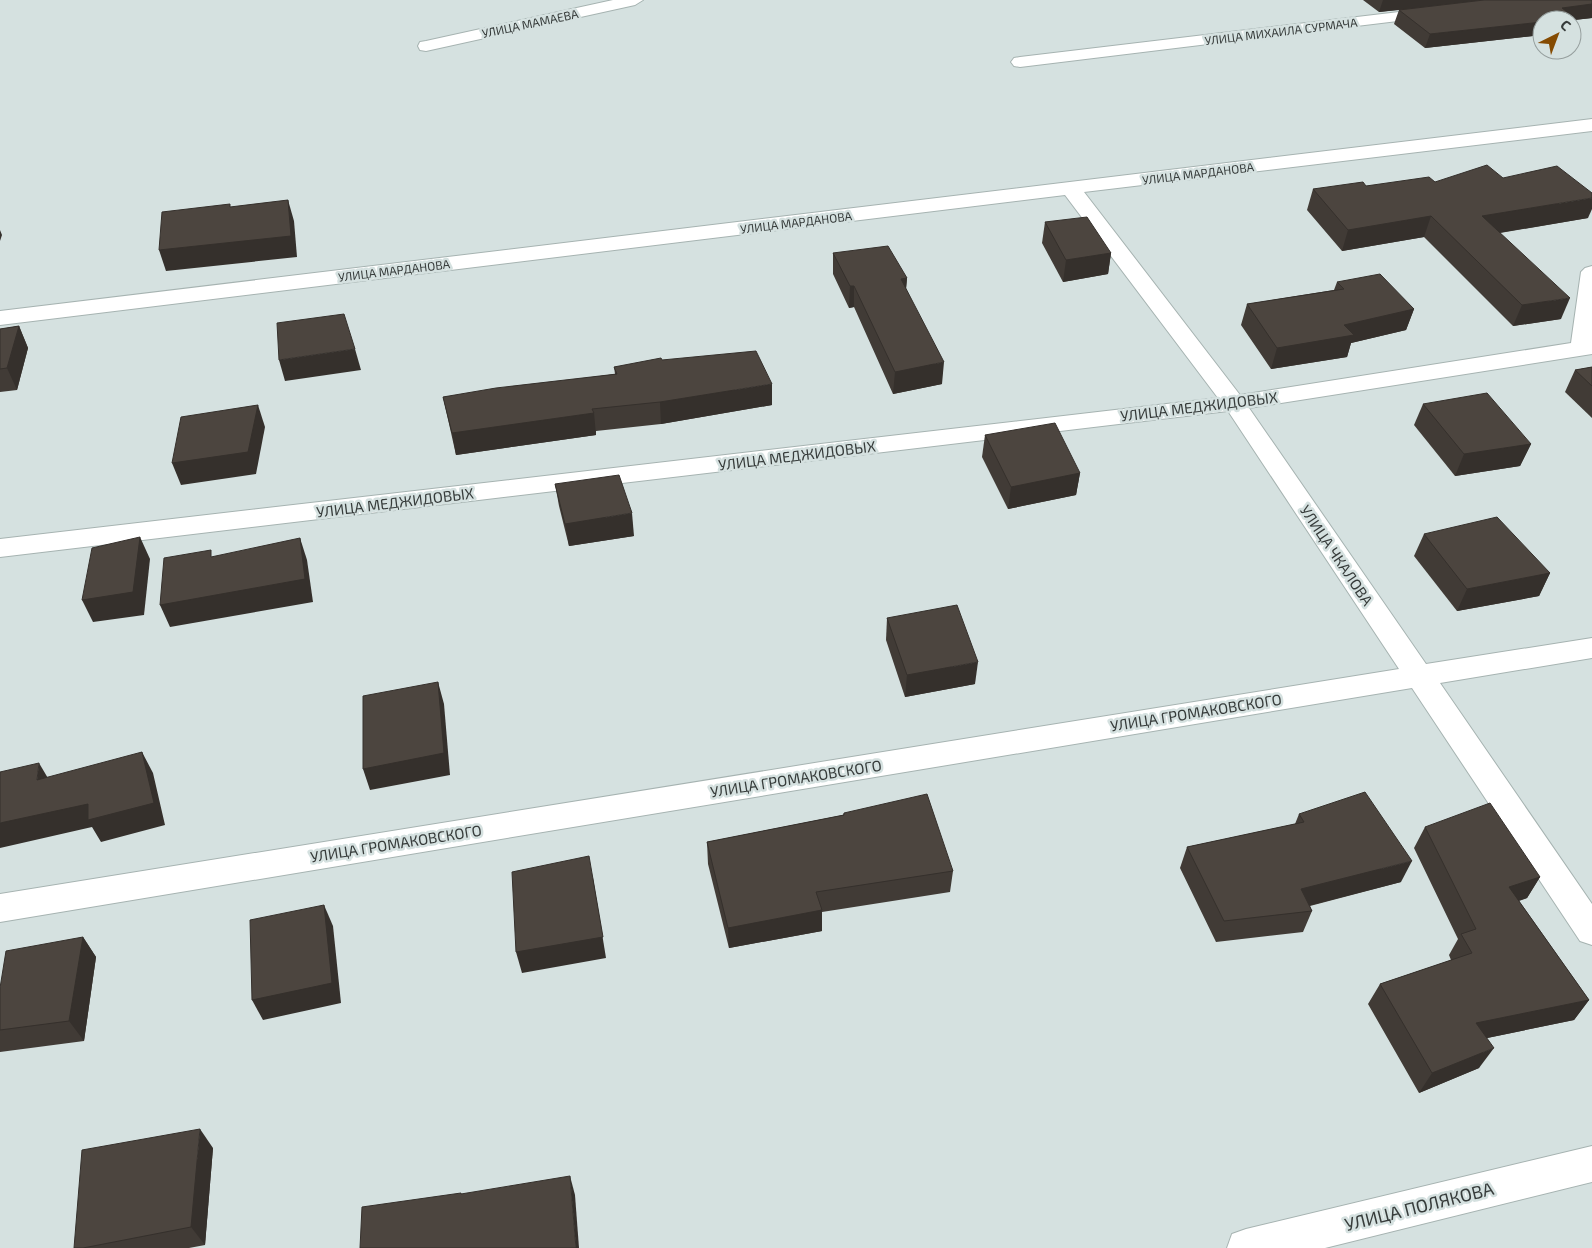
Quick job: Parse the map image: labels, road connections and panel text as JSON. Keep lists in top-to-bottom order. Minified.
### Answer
{"streets":{"street":["УЛИЦА МАМАЕВА","УЛИЦА МИХАИЛА СУРМАЧА","УЛИЦА МАРДАНОВА","УЛИЦА МЕДЖИДОВЫХ","УЛИЦА ЧКАЛОВА","УЛИЦА ГРОМАКОВСКОГО","УЛИЦА ПОЛЯКОВА"]},"crossings":[["УЛИЦА МАРДАНОВА","УЛИЦА ЧКАЛОВА"],["УЛИЦА МЕДЖИДОВЫХ","УЛИЦА ЧКАЛОВА"],["УЛИЦА ЧКАЛОВА","УЛИЦА ГРОМАКОВСКОГО"]],"north":"top right"}
